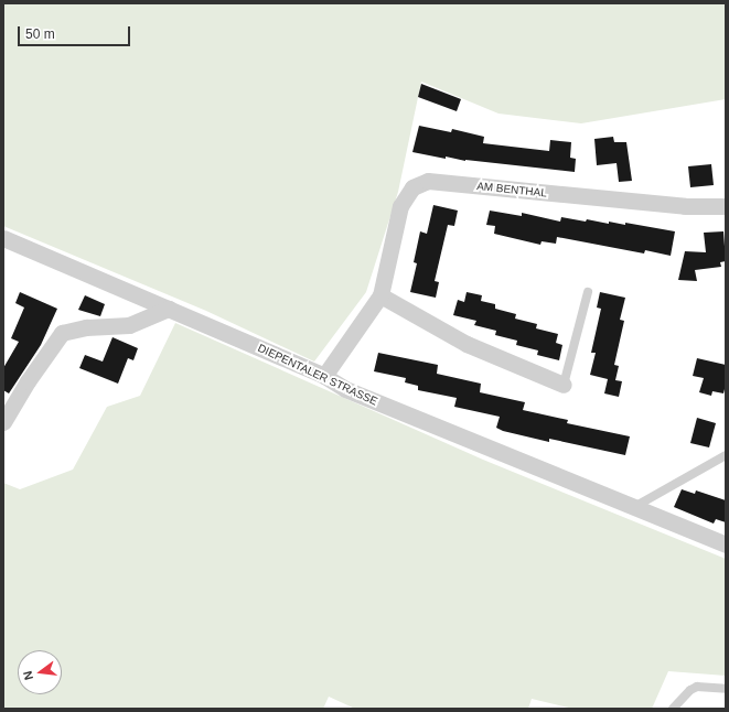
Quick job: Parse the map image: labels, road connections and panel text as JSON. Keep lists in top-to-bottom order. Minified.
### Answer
{"streets":{"street":["AM BENTHAL","DIEPENTALER STRASSE"]},"crossings":[["AM BENTHAL","DIEPENTALER STRASSE"]],"scale_bar":"50 m","north":"left"}
